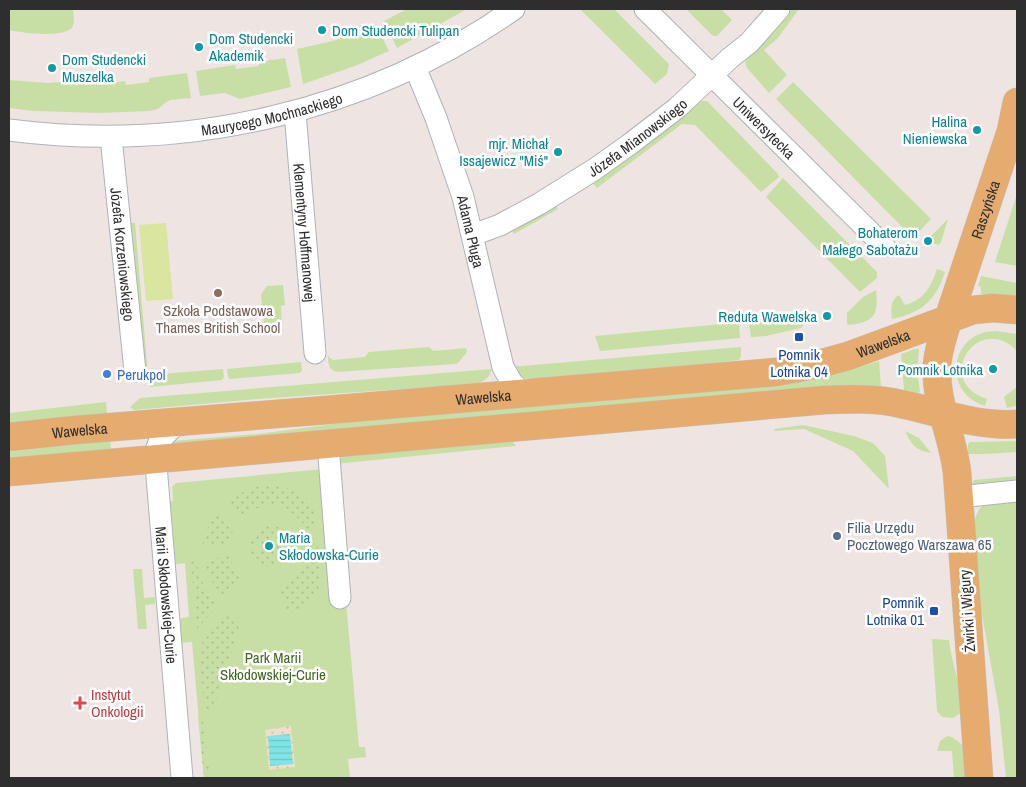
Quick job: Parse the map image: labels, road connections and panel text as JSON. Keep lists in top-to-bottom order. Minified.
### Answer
{"streets":{"main road":["Raszyńska","Wawelska","Żwirki i Wigury"],"street":["Maurycego Mochnackiego","Uniwersytecka","Józefa Mianowskiego","Adama Pługa","Klementyny Hoffmanowej","Józefa Korzeniowskiego","Marii Skłodowskiej-Curie"]},"crossings":[["Maurycego Mochnackiego","Adama Pługa"],["Maurycego Mochnackiego","Klementyny Hoffmanowej"],["Maurycego Mochnackiego","Józefa Korzeniowskiego"],["Uniwersytecka","Józefa Mianowskiego"],["Józefa Mianowskiego","Adama Pługa"],["Raszyńska","Wawelska"],["Raszyńska","Żwirki i Wigury"],["Adama Pługa","Wawelska"],["Wawelska","Marii Skłodowskiej-Curie"]],"parks":["Park Marii Skłodowskiej-Curie"],"places":{"other":["Dom Studencki Tulipan","Dom Studencki Akademik","Dom Studencki Muszelka","Halina Nieniewska","mjr. Michał Issajewicz \"Miś\"","Bohaterom Małego Sabotażu","Szkoła Podstawowa Thames British School","Reduta Wawelska","Pomnik Lotnika","Perukpol","Filia Urzędu Pocztowego Warszawa 65","Maria Skłodowska-Curie"],"transit":["Pomnik Lotnika 04","Pomnik Lotnika 01"],"health":["Instytut Onkologii"]}}
